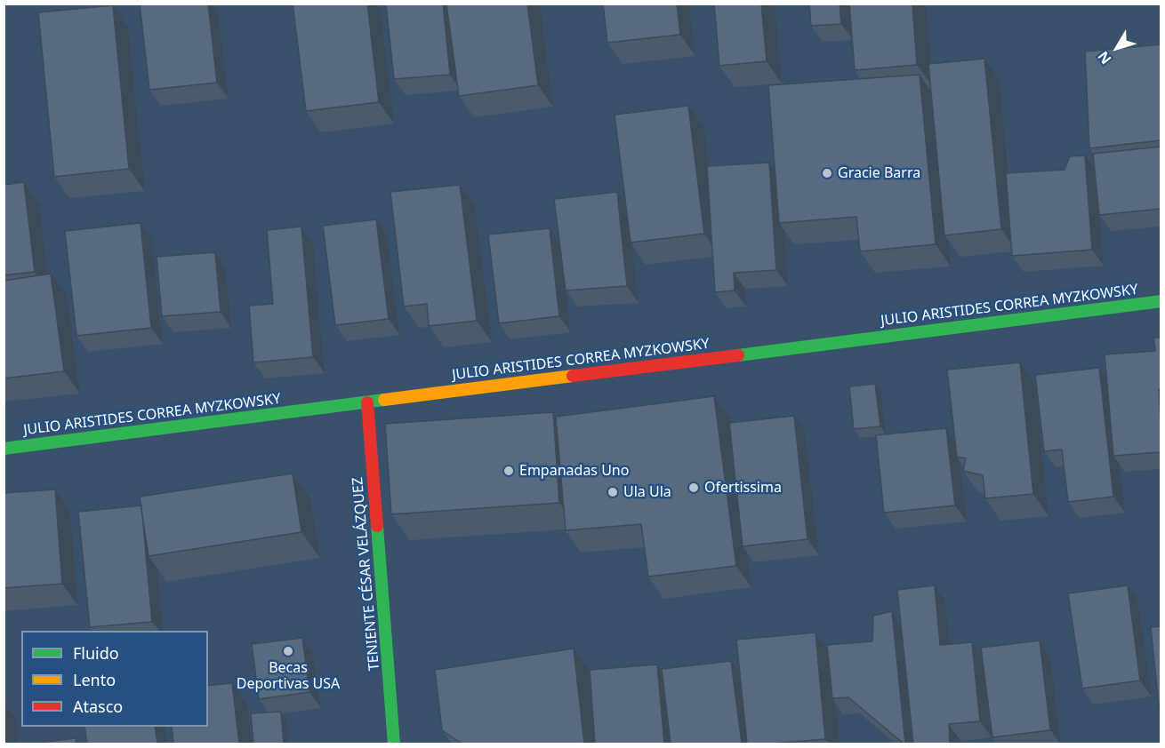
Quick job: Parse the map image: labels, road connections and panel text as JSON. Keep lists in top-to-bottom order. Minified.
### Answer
{"streets":{"main road":["JULIO ARISTIDES CORREA MYZKOWSKY","TENIENTE CÉSAR VELÁZQUEZ"]},"crossings":[["JULIO ARISTIDES CORREA MYZKOWSKY","TENIENTE CÉSAR VELÁZQUEZ"]],"places":["Gracie Barra","Empanadas Uno","Ofertissima","Ula Ula","Becas Deportivas USA"],"legend":["Fluido","Lento","Atasco"],"north":"bottom left"}
